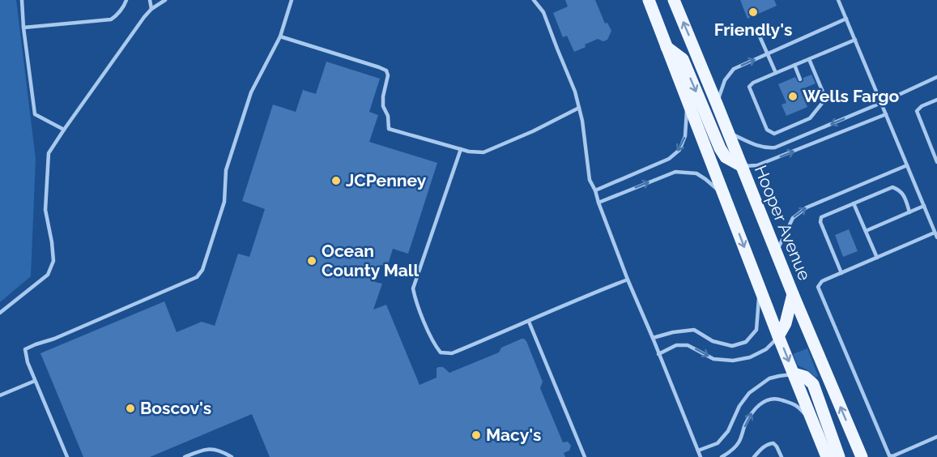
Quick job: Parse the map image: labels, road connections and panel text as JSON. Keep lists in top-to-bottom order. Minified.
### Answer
{"streets":{"main road":["Hooper Avenue"]},"places":["Friendly's","Wells Fargo","JCPenney","Ocean County Mall","Boscov's","Macy's"]}
